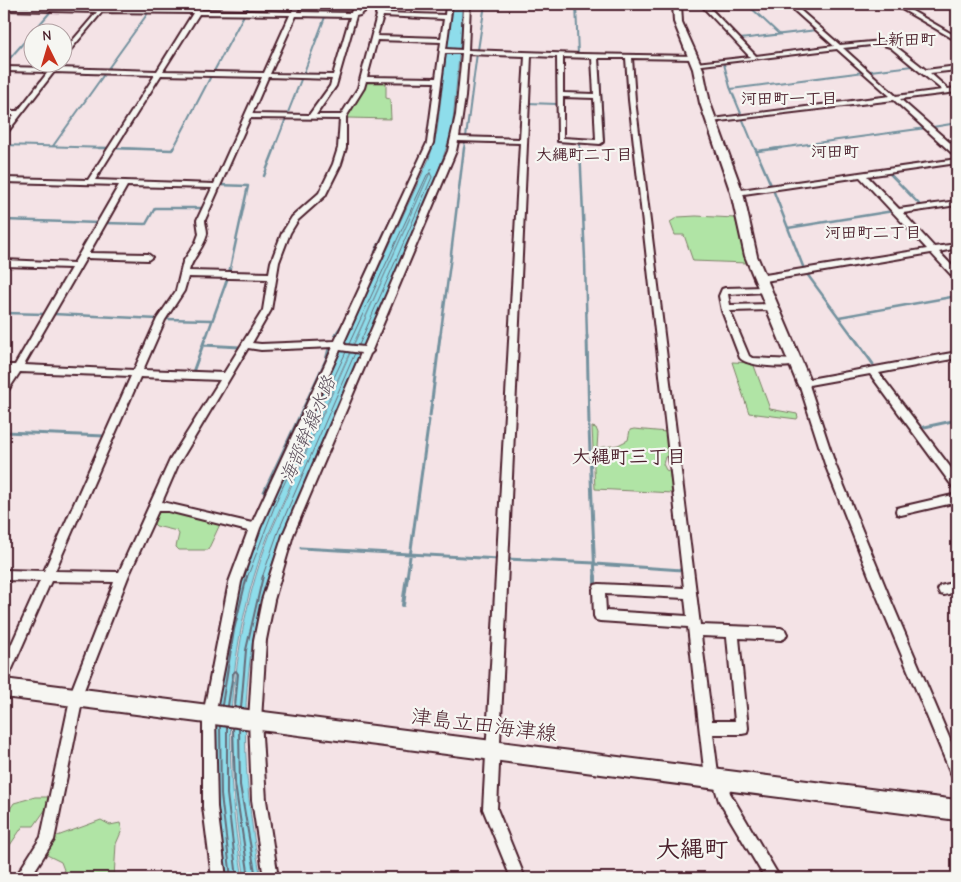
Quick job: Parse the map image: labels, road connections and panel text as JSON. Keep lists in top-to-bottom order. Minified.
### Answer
{"streets":{"street":["津島立田海津線"]},"districts":["上新田町","河田町一丁目","河田町","大縄町二丁目","河田町二丁目","大縄町三丁目","大縄町"],"water":["海部幹線水路"],"north":"top"}
